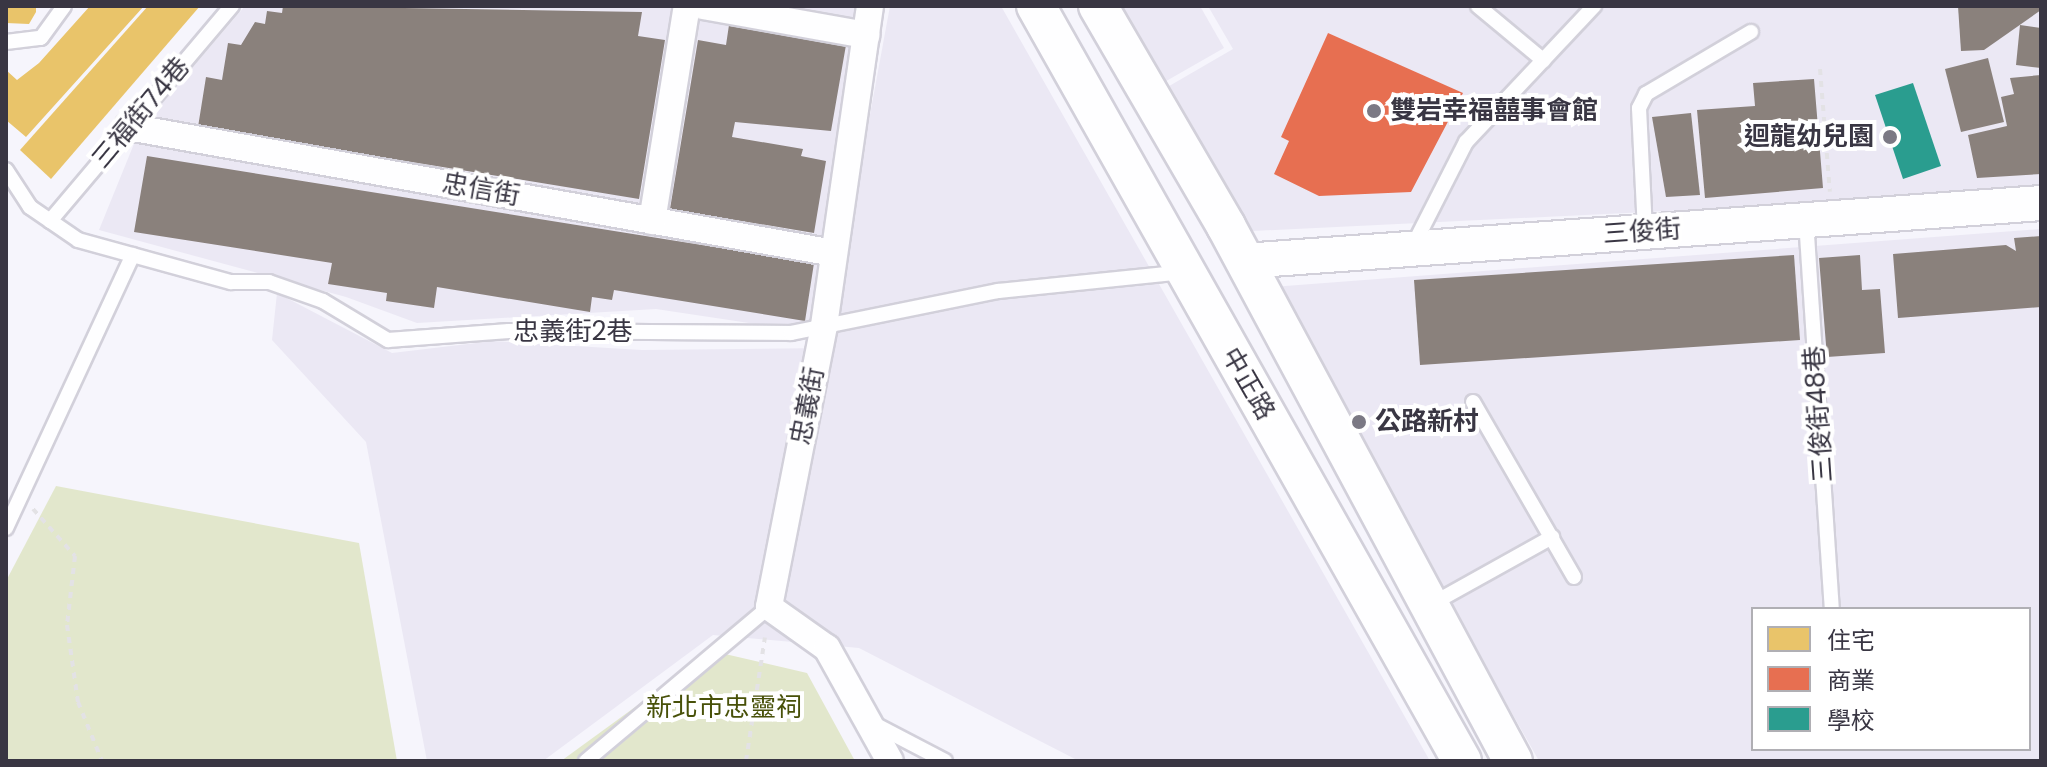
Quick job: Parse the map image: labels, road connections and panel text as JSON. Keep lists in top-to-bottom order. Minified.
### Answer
{"streets":{"main road":["中正路"],"street":["忠信街","三俊街","忠義街"],"lane":["三福街74巷","忠義街2巷","三俊街48巷"]},"crossings":[["三福街74巷","忠信街"],["三福街74巷","忠義街2巷"],["忠信街","忠義街"],["三俊街","中正路"],["三俊街","三俊街48巷"],["忠義街2巷","中正路"],["忠義街2巷","忠義街"]],"parks":["新北市忠靈祠"],"places":["雙岩幸福囍事會館","迴龍幼兒園","公路新村"],"legend":["住宅","商業","學校"]}
